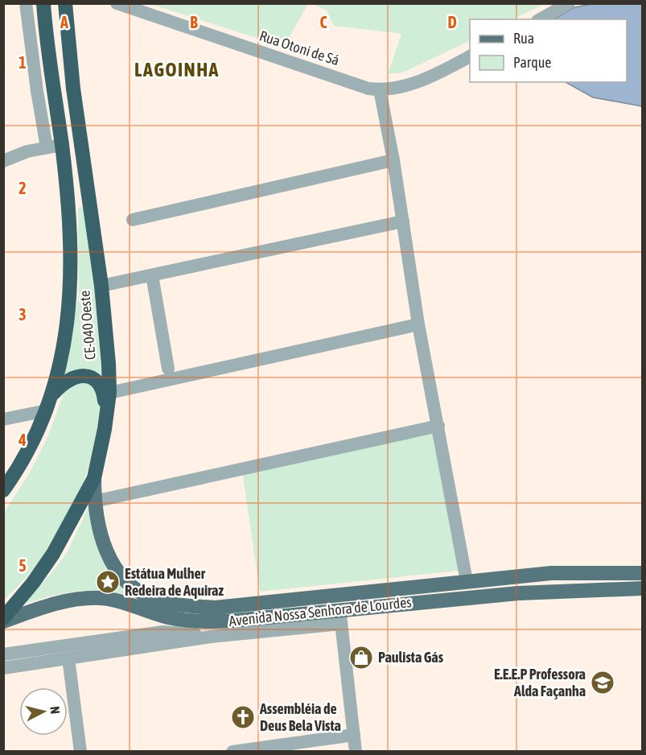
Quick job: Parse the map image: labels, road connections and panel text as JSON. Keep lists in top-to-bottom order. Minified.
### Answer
{"streets":{"highway":["CE-040 Oeste"],"main road":["Avenida Nossa Senhora de Lourdes"],"street":["Rua Otoni de Sá"]},"crossings":[["CE-040 Oeste","Avenida Nossa Senhora de Lourdes"]],"districts":["LAGOINHA"],"places":{"place":["Estátua Mulher Redeira de Aquiraz"],"shop":["Paulista Gás"],"school or university":["E.E.E.P Professora Alda Façanha"],"church":["Assembléia de Deus Bela Vista"]},"legend":["Rua","Parque"],"north":"right","grid":{"columns":["A","B","C","D"],"rows":["1","2","3","4","5"]}}
